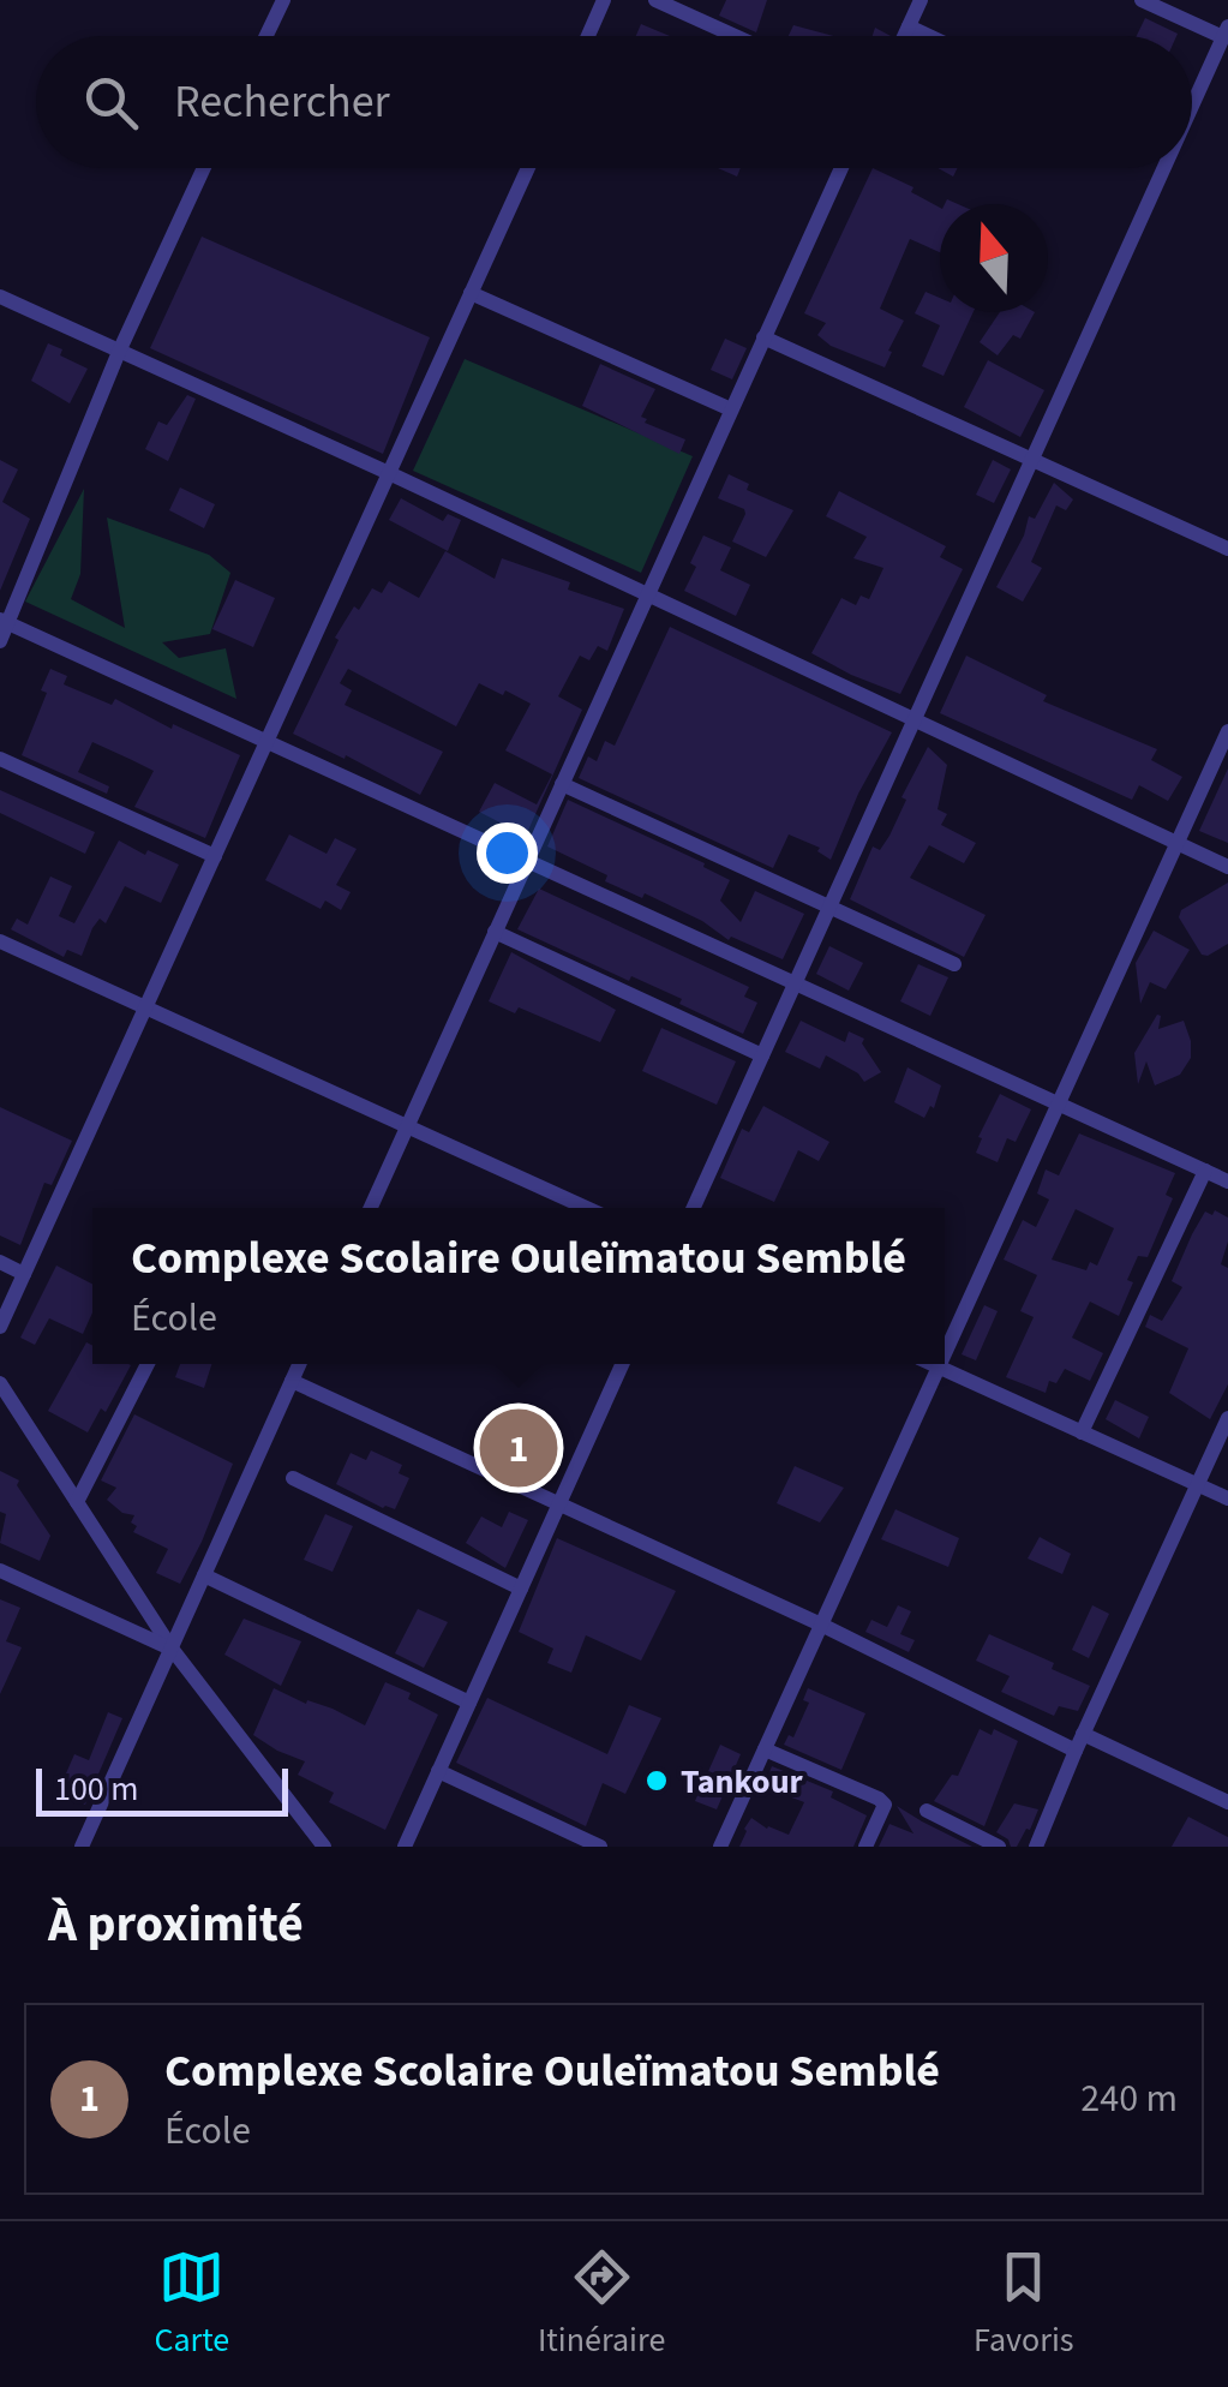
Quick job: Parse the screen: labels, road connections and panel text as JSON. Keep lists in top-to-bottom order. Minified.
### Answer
{"places":["Tankour"],"scale_bar":"100 m","north":"top","page":{"search":"Rechercher","popup":["Complexe Scolaire Ouleïmatou Semblé","École"],"pins":"1","scale":"100 m","heading":"À proximité","list":[{"mark":"1","name":"Complexe Scolaire Ouleïmatou Semblé","note":"École","value":"240 m"}],"nav":["Carte","Itinéraire","Favoris"]}}
